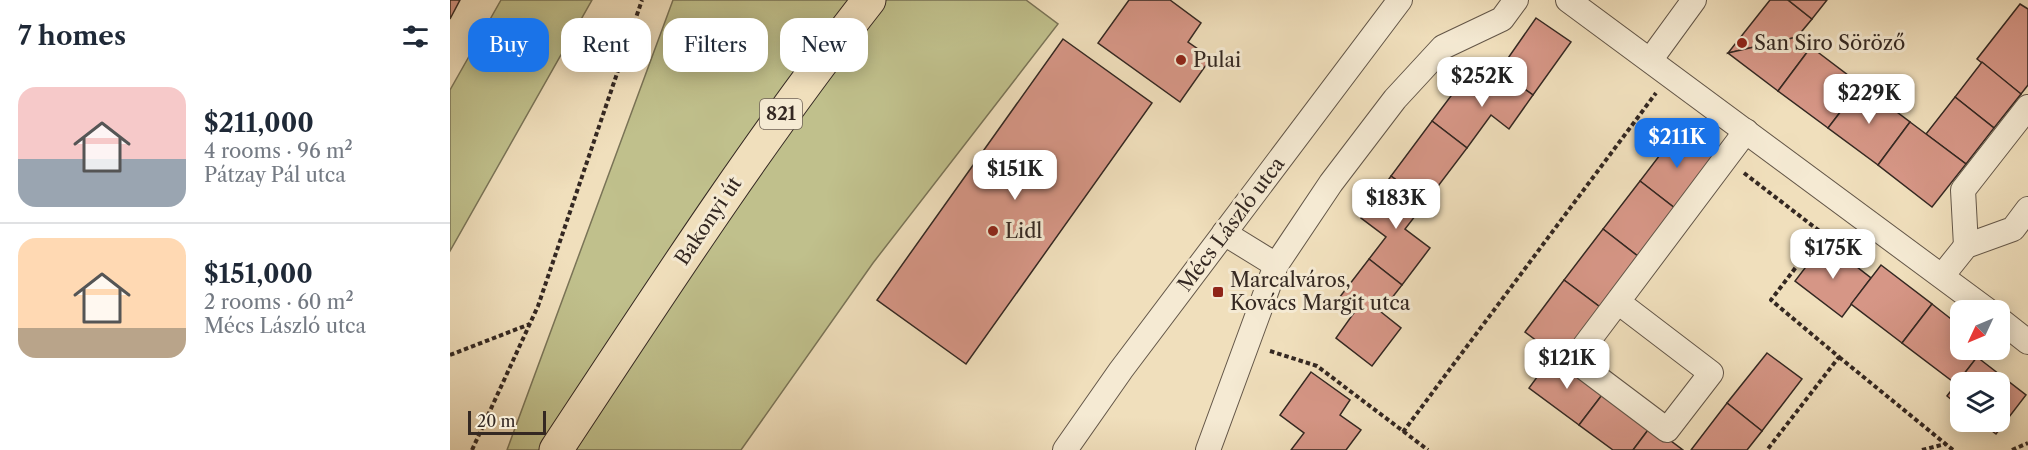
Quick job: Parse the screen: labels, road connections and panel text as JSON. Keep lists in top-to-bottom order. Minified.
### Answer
{"streets":{"main road":["821","Bakonyi út"],"street":["Mécs László utca"]},"places":{"other":["San Siro Söröző","Pulai","Lidl"],"transit":["Marcalváros, Kovács Margit utca"]},"scale_bar":"20 m","north":"bottom left","page":{"heading":"7 homes","chip":["Buy","Rent","Filters","New"],"price":["$252K","$229K","$211K","$151K","$183K","$175K","$121K"],"list":[{"name":"$211,000","note":"4 rooms · 96 m² · Pátzay Pál utca"},{"name":"$151,000","note":"2 rooms · 60 m² · Mécs László utca"}],"scale":"20 m"}}
